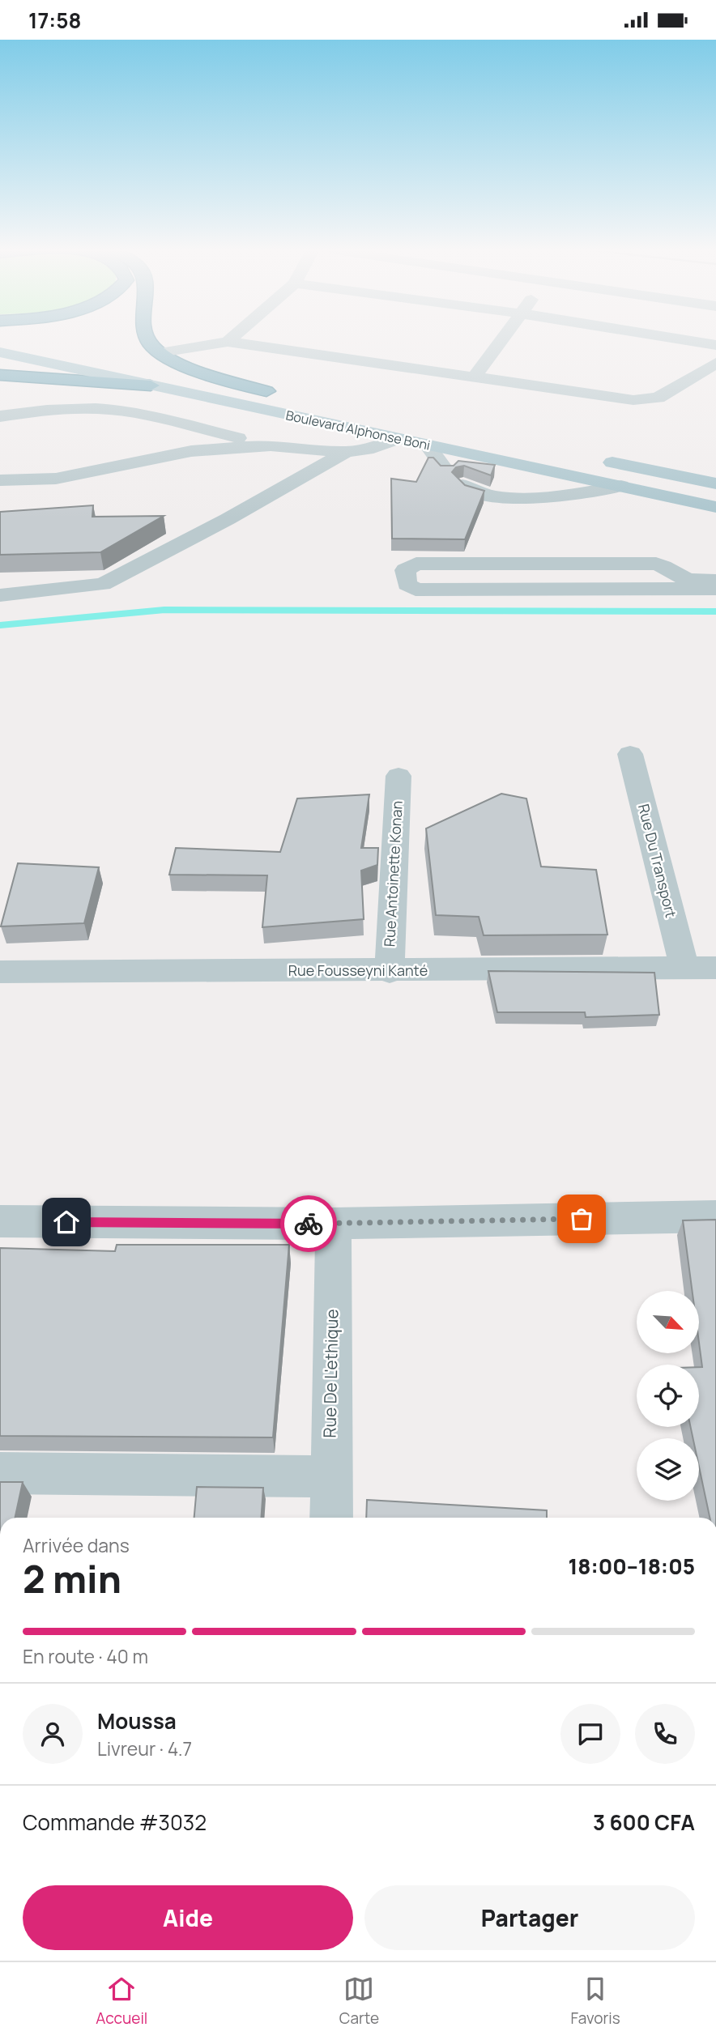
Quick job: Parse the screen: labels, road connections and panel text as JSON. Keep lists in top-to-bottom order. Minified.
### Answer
{"streets":{"main road":["Boulevard Alphonse Boni"],"street":["Rue Du Transport","Rue Antoinette Konan","Rue Fousseyni Kanté","Rue De L'ethique"]},"crossings":[["Rue Du Transport","Rue Fousseyni Kanté"],["Rue Antoinette Konan","Rue Fousseyni Kanté"]],"north":"bottom right","page":{"status":"17:58","heading":["2 min","Arrivée dans","18:00–18:05"],"panel":["Moussa","Livreur · 4.7","Commande #3032","3 600 CFA"],"bar":"En route · 40 m","buttons":["Aide","Partager"],"tabs":["Accueil","Carte","Favoris"]}}
